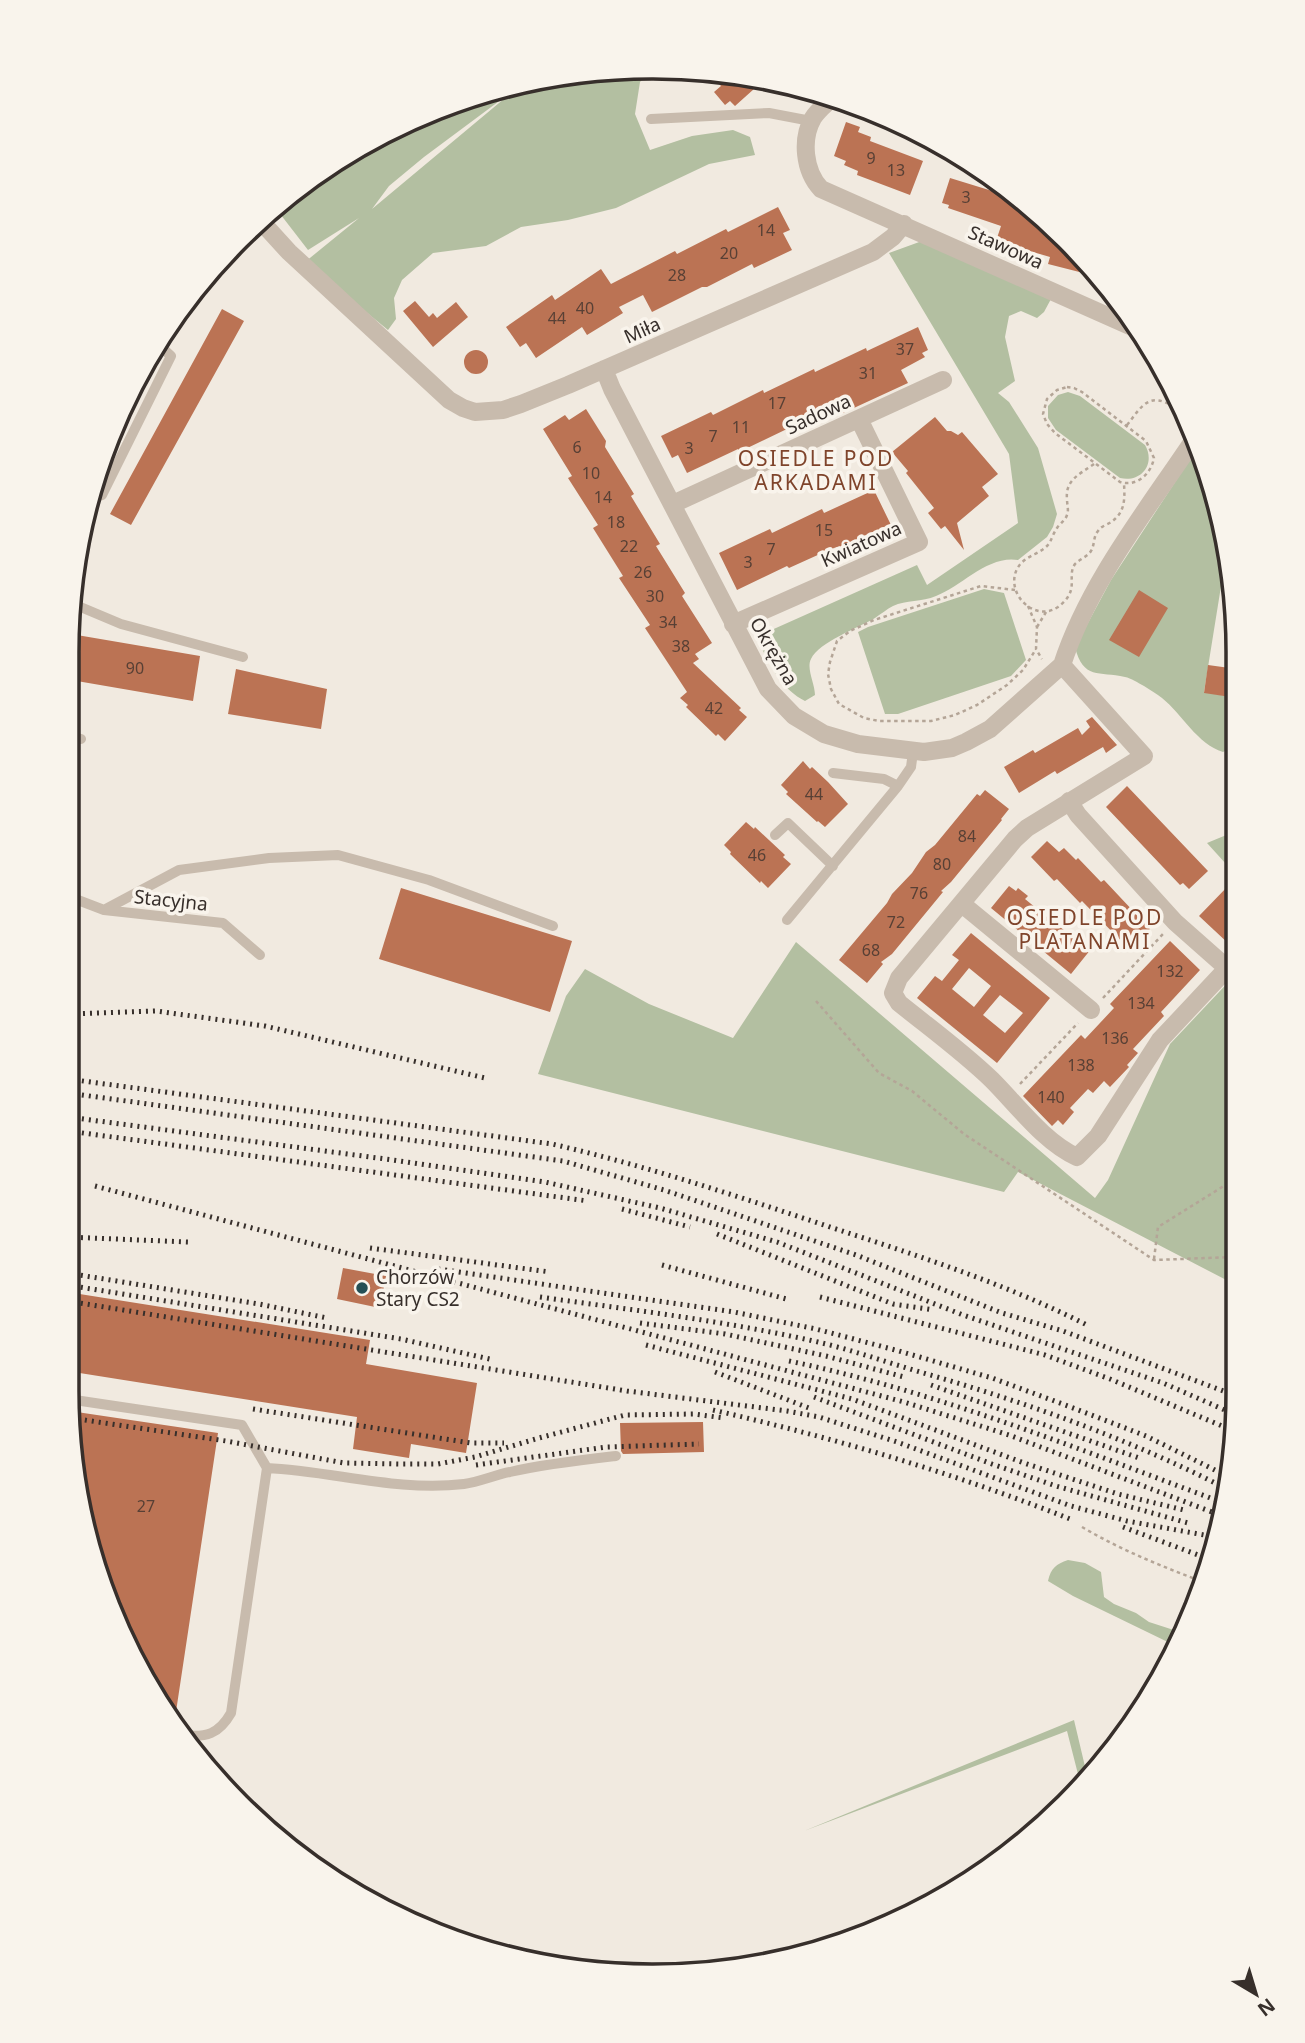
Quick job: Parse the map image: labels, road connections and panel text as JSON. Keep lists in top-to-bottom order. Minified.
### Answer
{"streets":{"street":["Stawowa","Miła","Sadowa","Kwiatowa","Okrężna"],"lane":["Stacyjna"]},"crossings":[["Stawowa","Miła"],["Miła","Okrężna"],["Sadowa","Kwiatowa"],["Sadowa","Okrężna"],["Kwiatowa","Okrężna"]],"districts":["OSIEDLE POD ARKADAMI","OSIEDLE POD PLATANAMI"],"places":["Chorzów Stary CS2"],"house_numbers":["9","13","3","14","20","28","40","44","37","31","17","11","7","6","3","10","14","18","15","22","7","3","26","30","34","38","90","42","44","84","46","80","76","72","68","132","134","136","138","140","27"],"north":"bottom right"}
